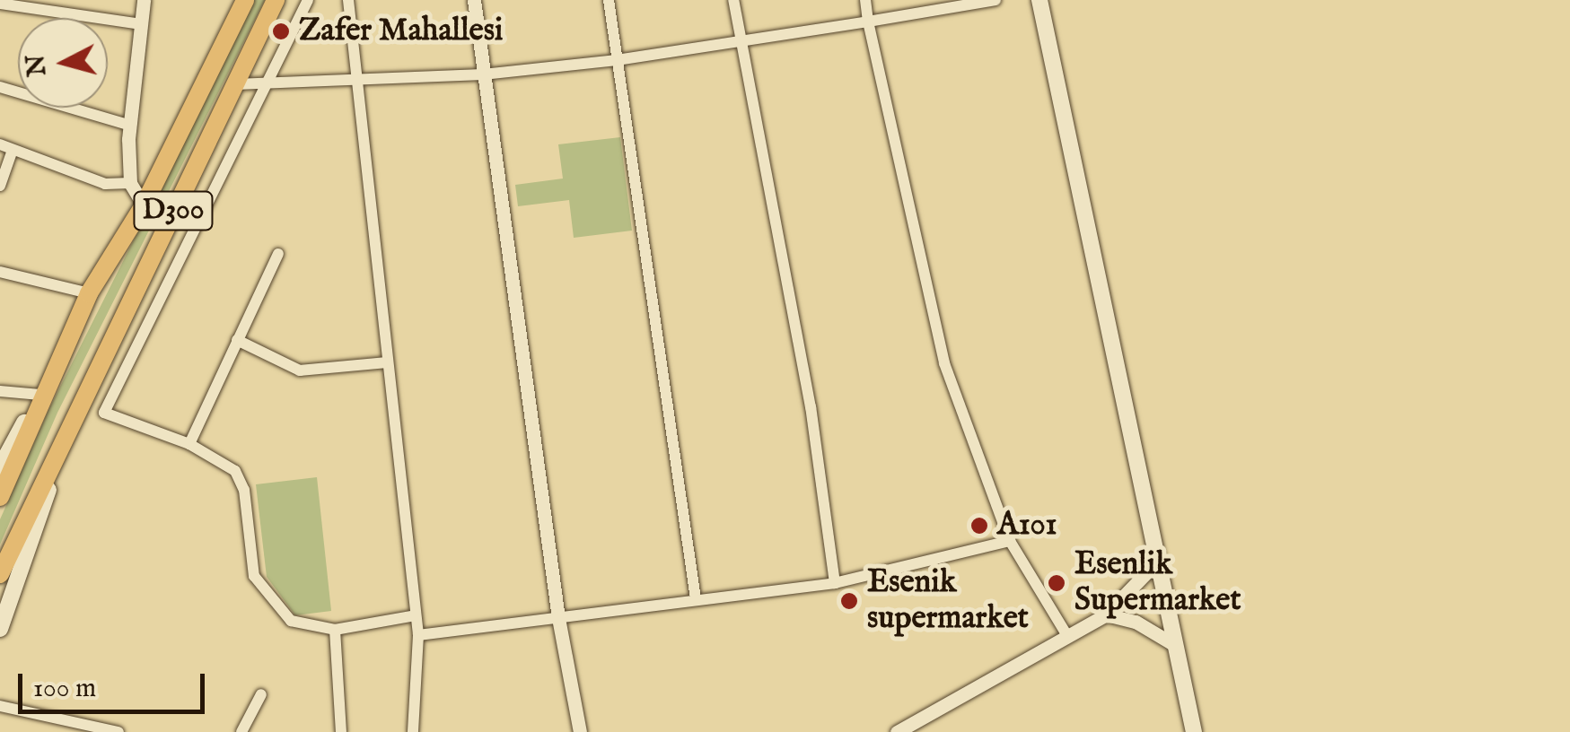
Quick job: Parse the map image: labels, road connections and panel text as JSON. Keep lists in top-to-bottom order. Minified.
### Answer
{"streets":{"highway":["D300"]},"places":["Zafer Mahallesi","A101","Esenlik Supermarket","Esenik supermarket"],"scale_bar":"100 m","north":"left"}
